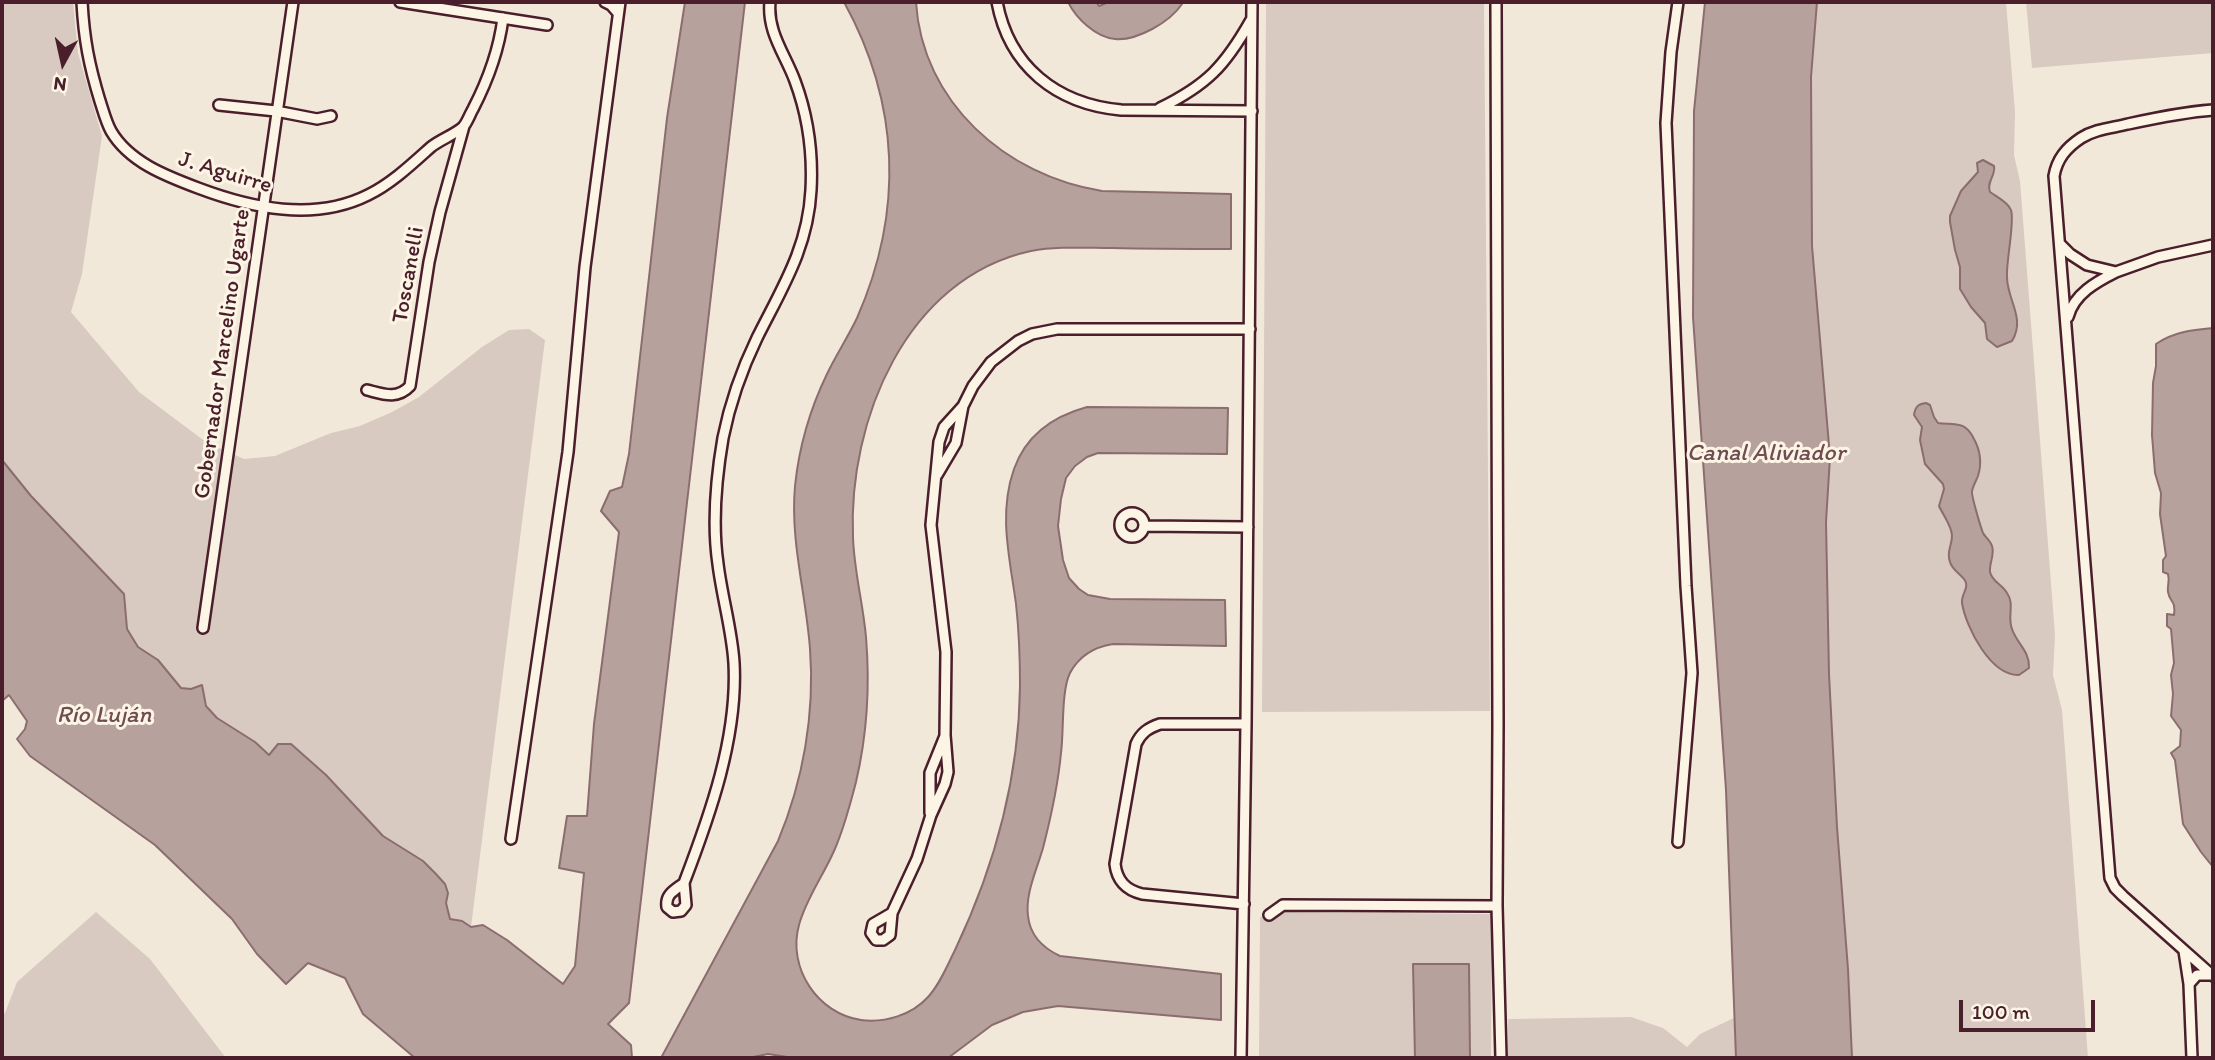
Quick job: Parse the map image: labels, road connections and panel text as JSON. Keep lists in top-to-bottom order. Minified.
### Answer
{"streets":{"street":["J. Aguirre","Toscanelli","Gobernador Marcelino Ugarte"]},"crossings":[["J. Aguirre","Toscanelli"],["J. Aguirre","Gobernador Marcelino Ugarte"]],"water":["Canal Aliviador","Río Luján"],"scale_bar":"100 m","north":"bottom"}
